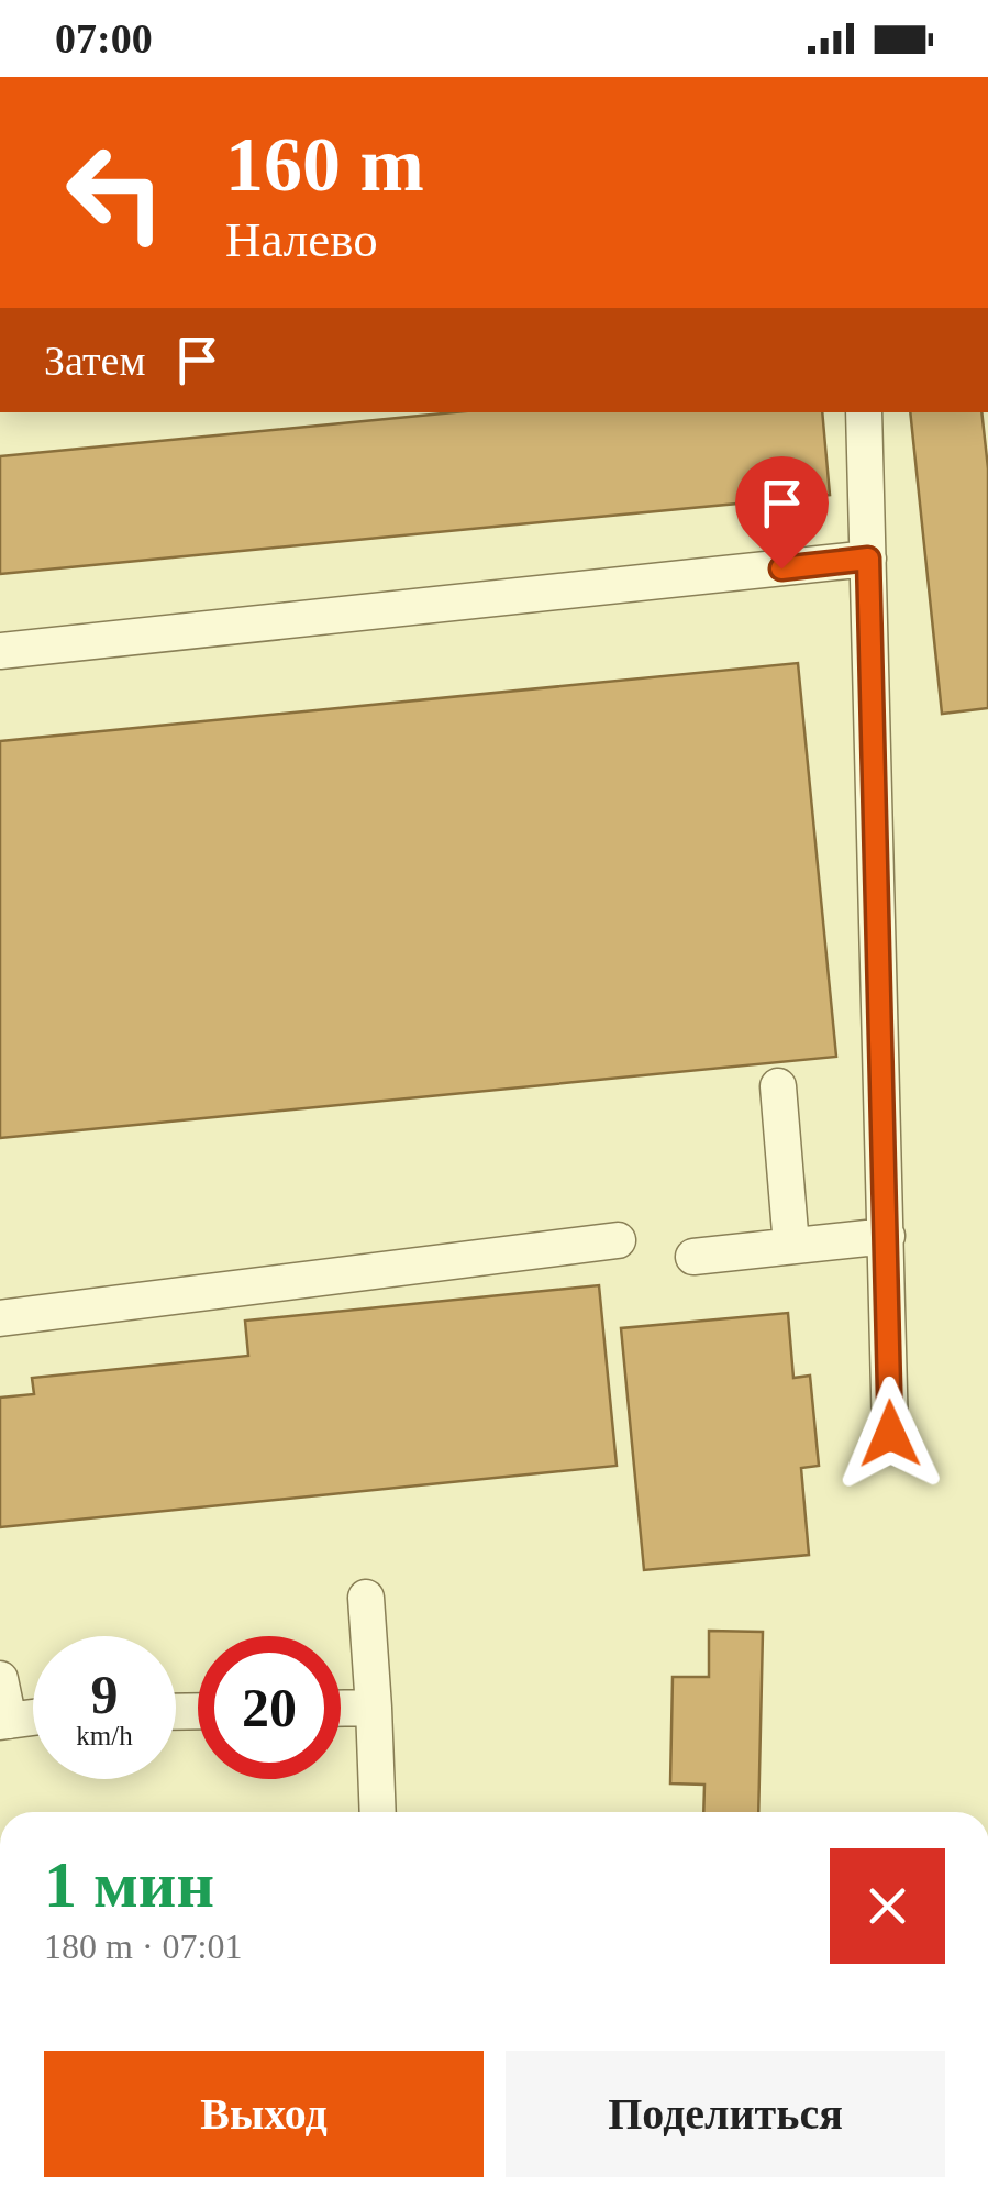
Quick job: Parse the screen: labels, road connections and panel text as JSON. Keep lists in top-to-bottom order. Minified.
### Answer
{"page":{"status":"07:00","turn":["160 m","Налево"],"then":"Затем","speed":"9 km/h","limit":"20","heading":["1 мин","180 m · 07:01"],"buttons":["Выход","Поделиться"]}}
